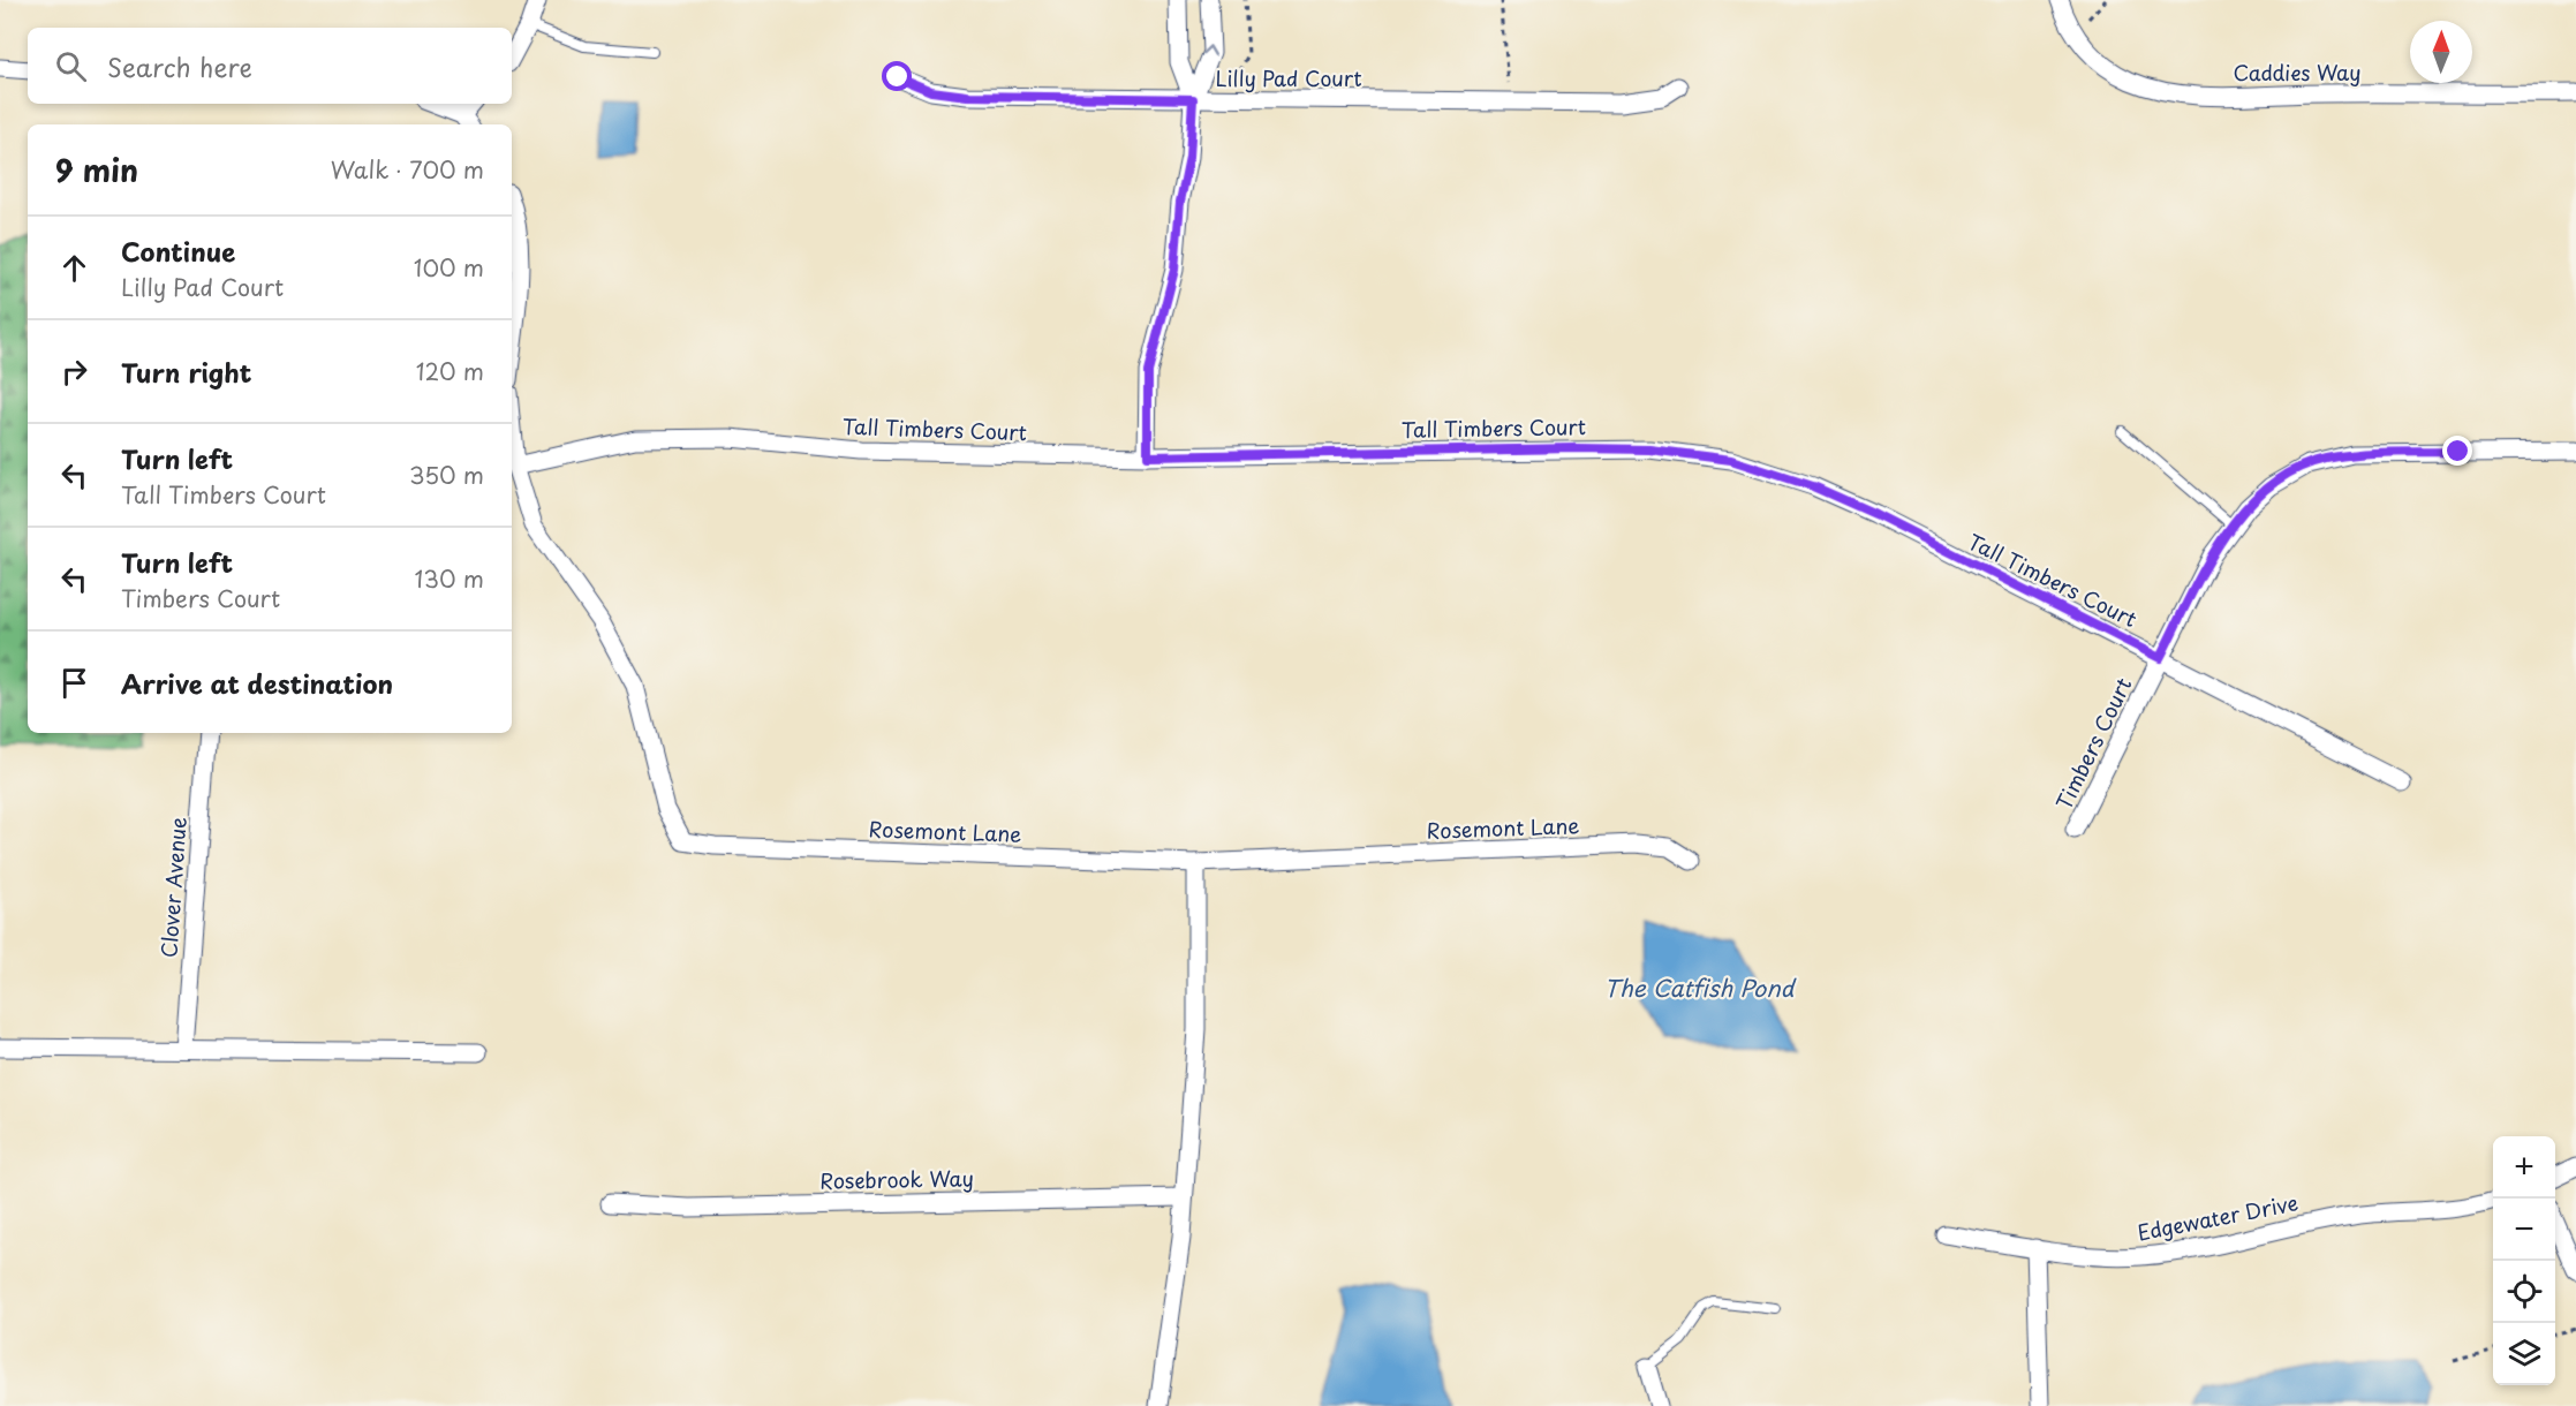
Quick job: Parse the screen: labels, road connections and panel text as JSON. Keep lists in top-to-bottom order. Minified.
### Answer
{"streets":{"street":["Caddies Way","Lilly Pad Court","Tall Timbers Court","Timbers Court","Rosemont Lane","Clover Avenue","Rosebrook Way","Edgewater Drive"]},"crossings":[["Tall Timbers Court","Timbers Court"],["Tall Timbers Court","Rosemont Lane"]],"water":["The Catfish Pond"],"north":"top","page":{"search":"Search here","heading":["9 min","Walk · 700 m"],"list":[["Continue","Lilly Pad Court","100 m"],["Turn right","120 m"],["Turn left","Tall Timbers Court","350 m"],["Turn left","Timbers Court","130 m"],"Arrive at destination"],"map_buttons":["+","−"]}}
